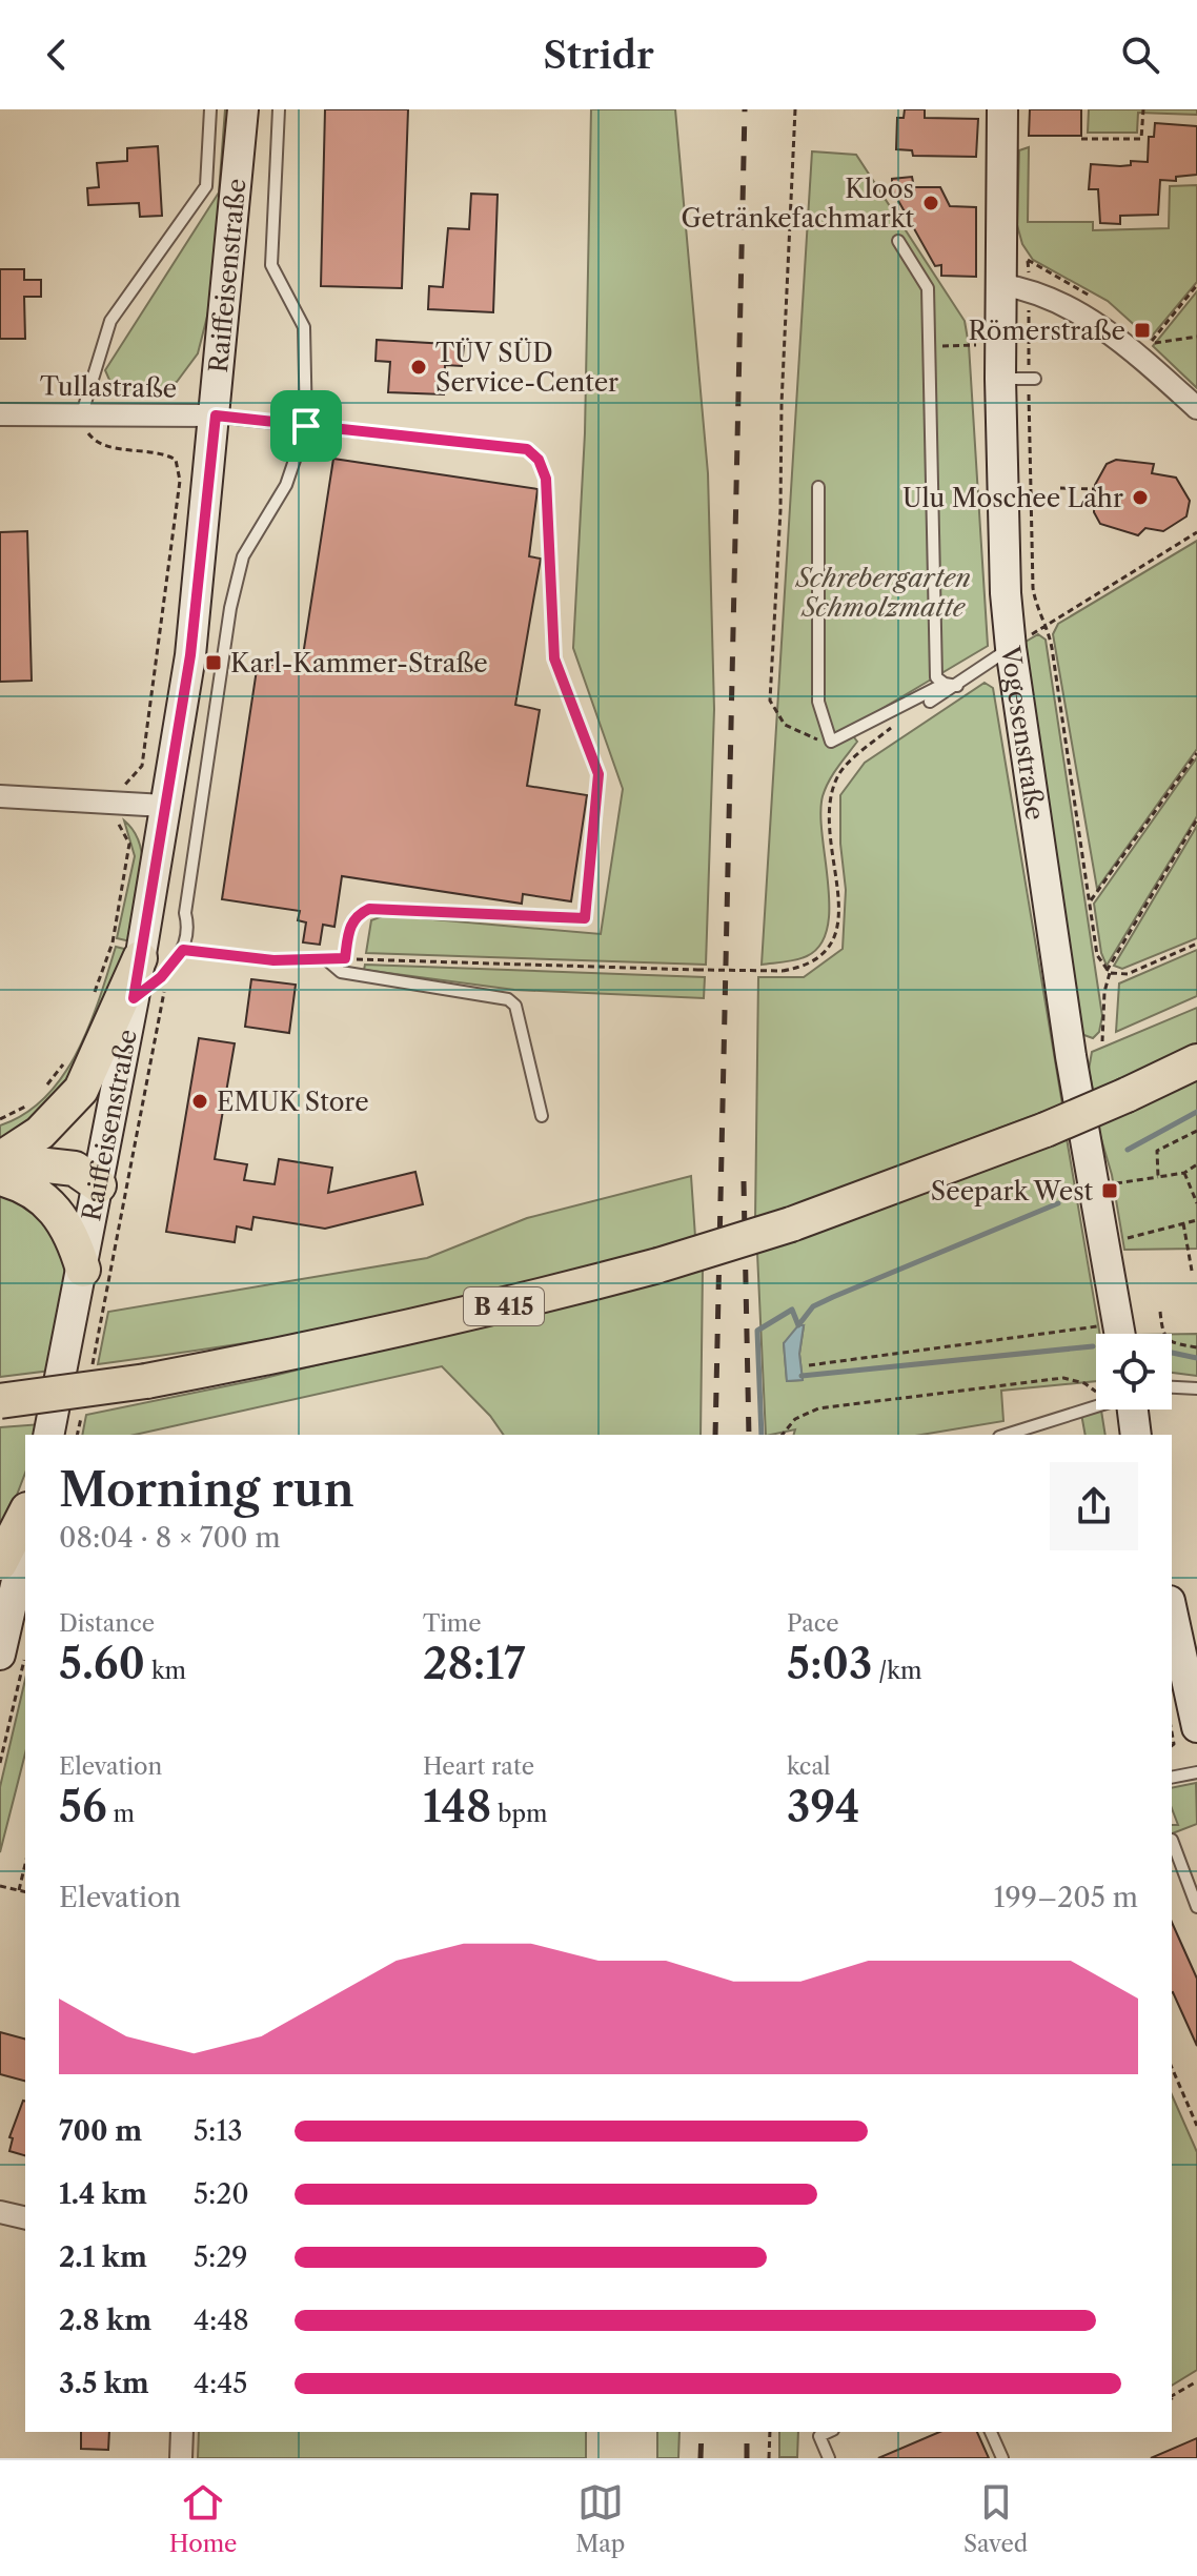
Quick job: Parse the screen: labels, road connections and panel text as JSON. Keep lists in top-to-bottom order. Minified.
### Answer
{"streets":{"main road":["B 415"],"street":["Raiffeisenstraße","Tullastraße","Vogesenstraße"]},"crossings":[["Raiffeisenstraße","Tullastraße"]],"parks":["Schrebergarten Schmolzmatte"],"places":{"other":["Kloos Getränkefachmarkt","TÜV SÜD Service-Center","Ulu Moschee Lahr","EMUK Store"],"transit":["Römerstraße","Karl-Kammer-Straße","Seepark West"]},"page":{"header":"Stridr","heading":["Morning run","08:04 · 8 × 700 m"],"stats":[["Distance","5.60 km"],["Time","28:17"],["Pace","5:03 /km"],["Elevation","56 m"],["Heart rate","148 bpm"],["kcal","394"]],"chart":["Elevation","199–205 m"],"list":[{"name":"700 m","note":"5:13"},{"name":"1.4 km","note":"5:20"},{"name":"2.1 km","note":"5:29"},{"name":"2.8 km","note":"4:48"},{"name":"3.5 km","note":"4:45"}],"tabs":["Home","Map","Saved"]}}
